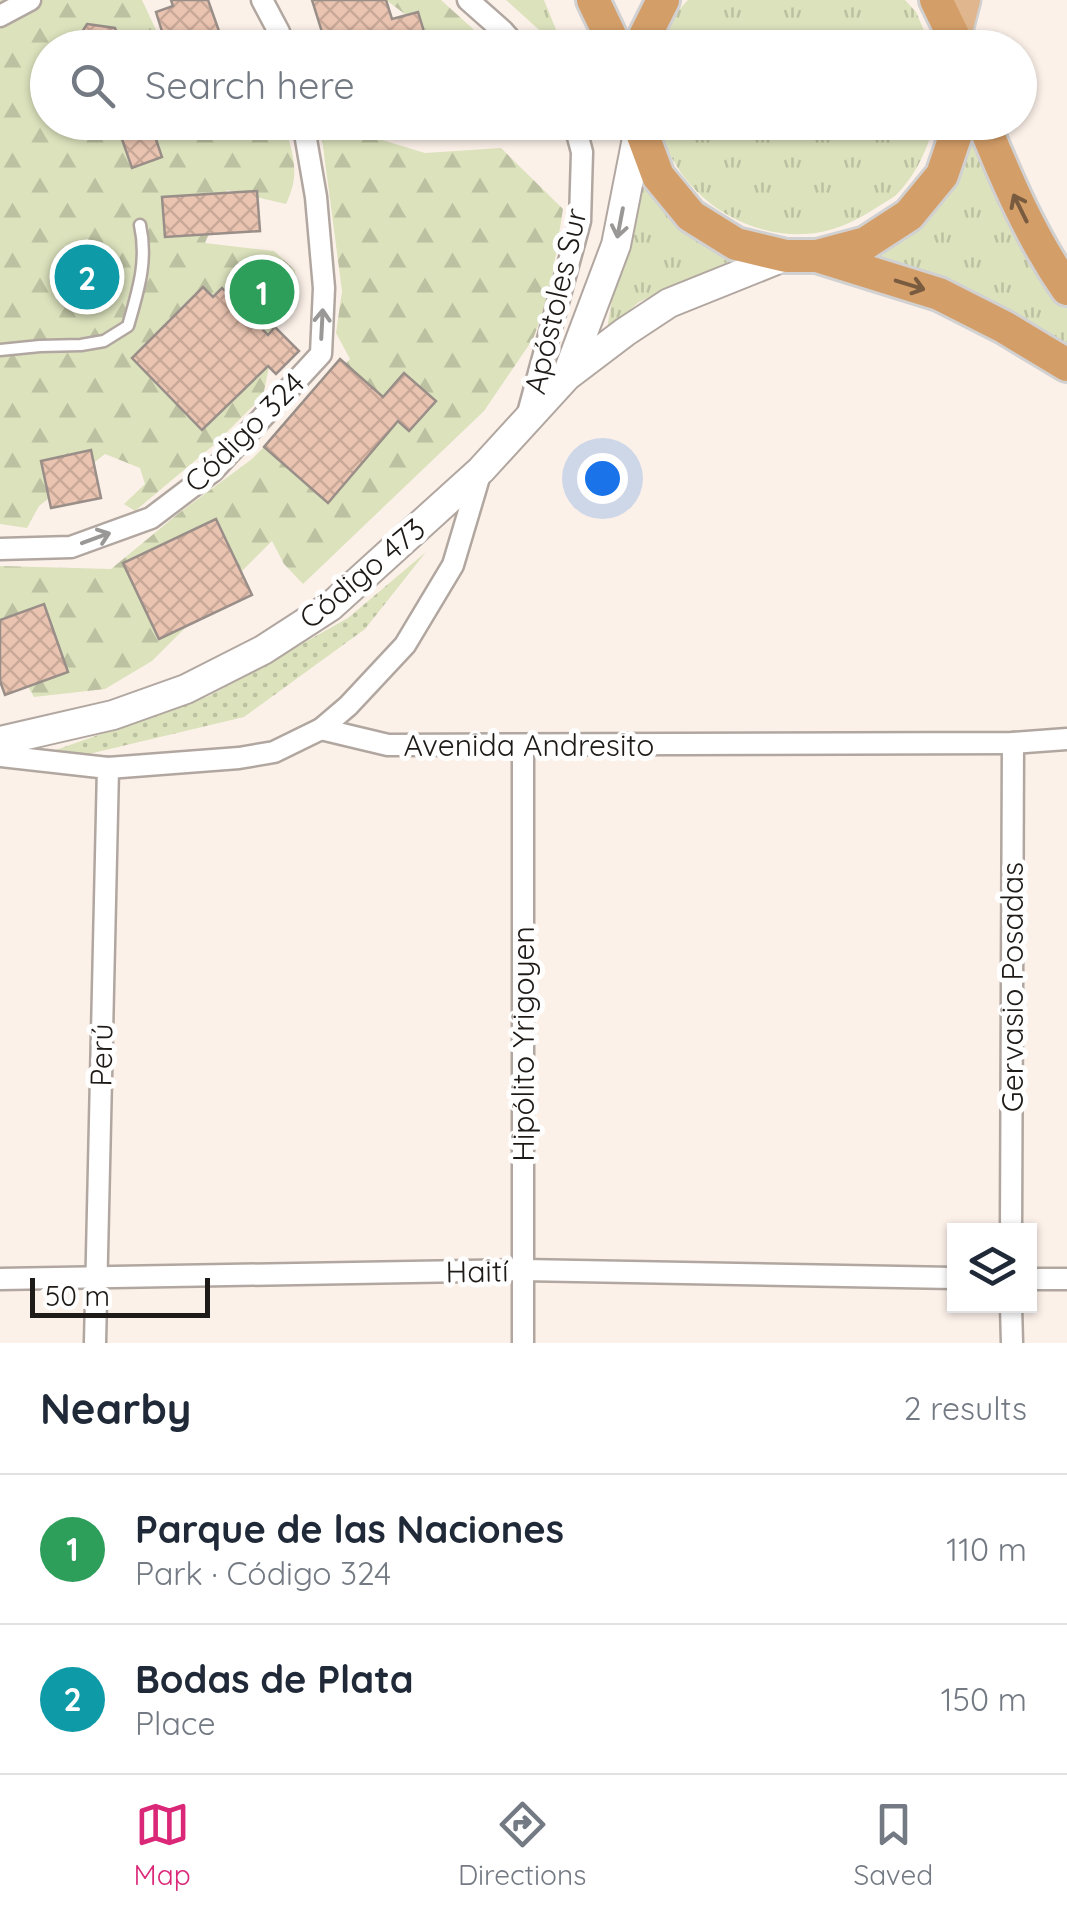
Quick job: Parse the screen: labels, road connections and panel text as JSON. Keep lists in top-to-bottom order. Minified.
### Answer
{"streets":{"main road":["Código 473"],"street":["Apóstoles Sur","Código 324","Avenida Andresito","Gervasio Posadas","Hipólito Yrigoyen","Perú","Haití"]},"crossings":[["Apóstoles Sur","Código 473"],["Avenida Andresito","Gervasio Posadas"],["Avenida Andresito","Hipólito Yrigoyen"],["Hipólito Yrigoyen","Haití"],["Perú","Haití"]],"one_way":["Código 324"],"scale_bar":"50 m","page":{"search":"Search here","pins":["2","1"],"scale":"50 m","heading":["Nearby","2 results"],"list":[{"mark":"1","name":"Parque de las Naciones","note":"Park · Código 324","value":"110 m"},{"mark":"2","name":"Bodas de Plata","note":"Place","value":"150 m"}],"nav":["Map","Directions","Saved"]}}
